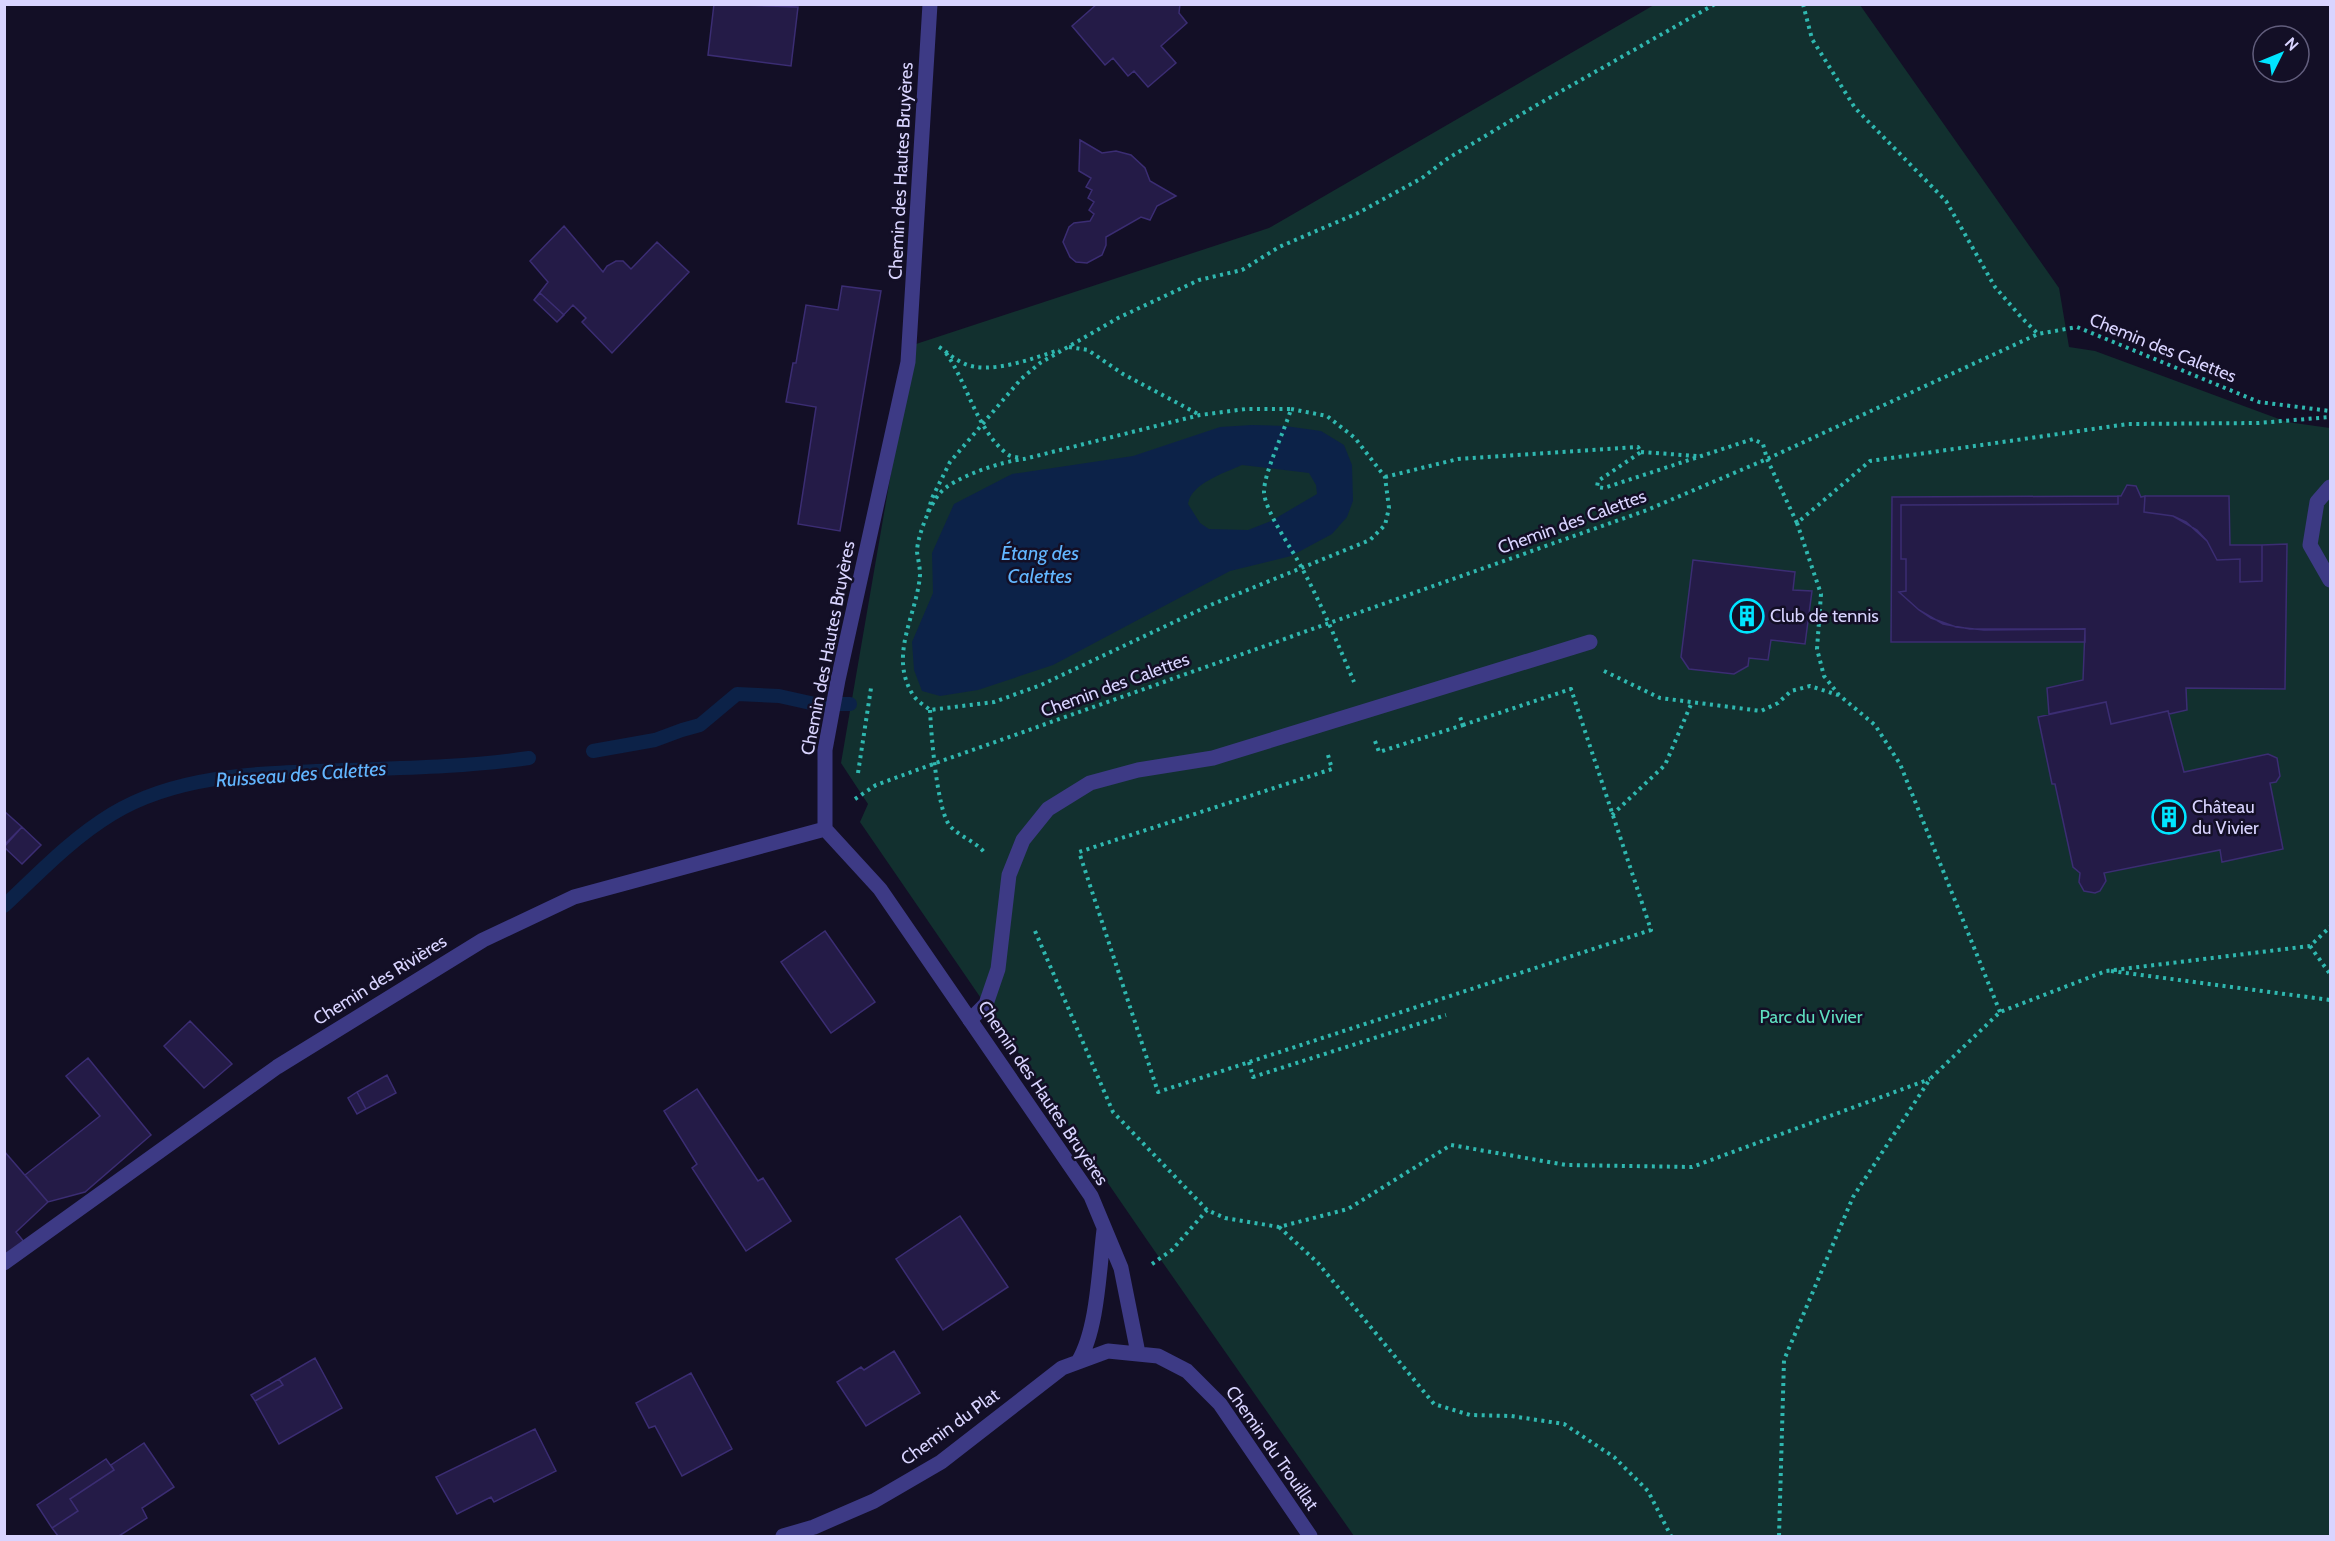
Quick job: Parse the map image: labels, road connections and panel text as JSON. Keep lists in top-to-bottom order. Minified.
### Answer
{"streets":{"street":["Chemin des Hautes Bruyères","Chemin des Rivières","Chemin du Plat","Chemin du Trouillat"],"path":["Chemin des Calettes"]},"crossings":[["Chemin des Hautes Bruyères","Chemin des Calettes"],["Chemin des Hautes Bruyères","Chemin des Rivières"],["Chemin des Hautes Bruyères","Chemin du Plat"],["Chemin des Hautes Bruyères","Chemin du Trouillat"],["Chemin des Calettes","Chemin des Rivières"],["Chemin du Plat","Chemin du Trouillat"]],"water":["Étang des Calettes","Ruisseau des Calettes"],"parks":["Parc du Vivier"],"places":{"building":["Club de tennis","Château du Vivier"]},"north":"top right"}
